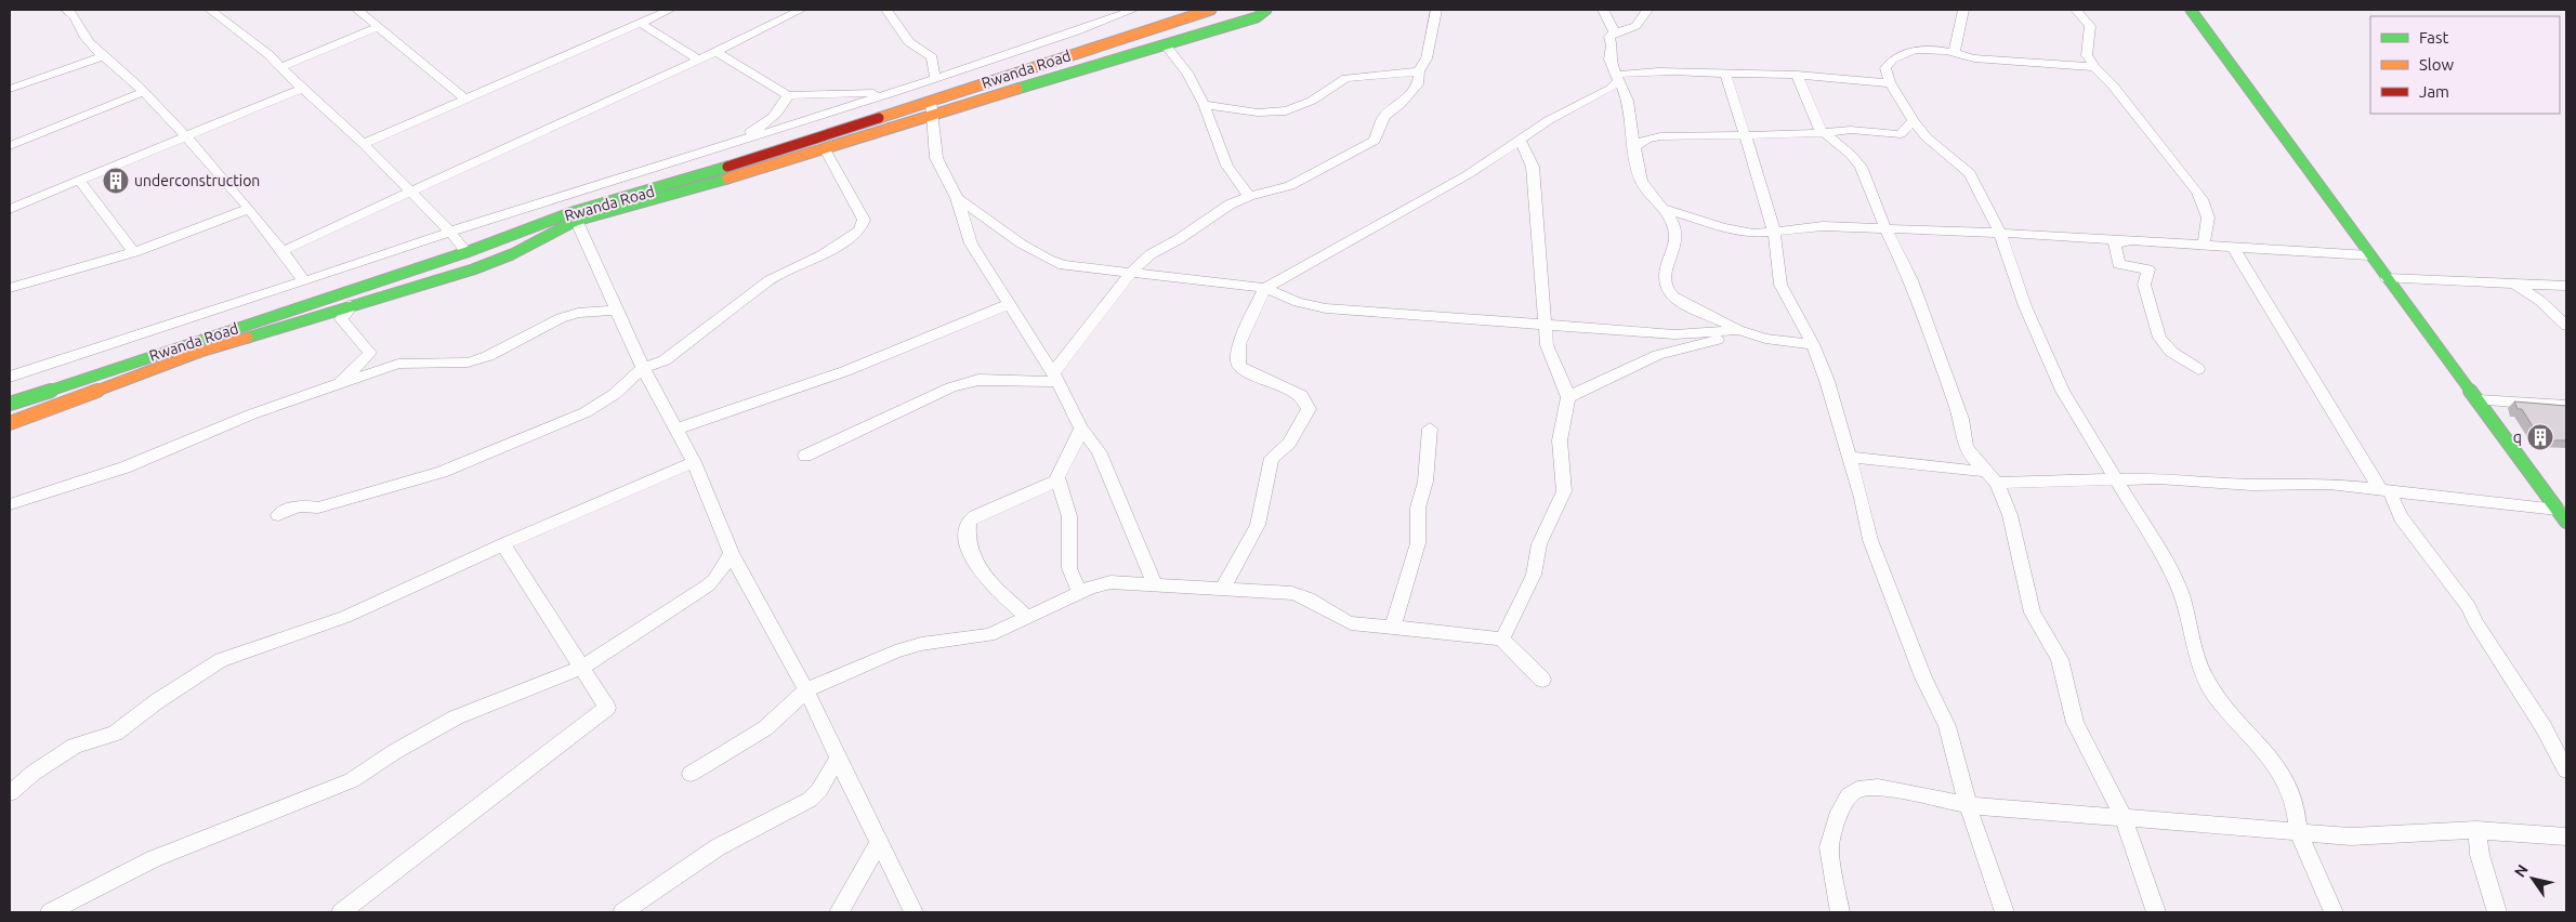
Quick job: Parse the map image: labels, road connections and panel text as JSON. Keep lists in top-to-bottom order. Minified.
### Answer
{"streets":{"main road":["Rwanda Road"]},"places":{"building":["underconstruction","q"]},"legend":["Fast","Slow","Jam"],"north":"top left"}
